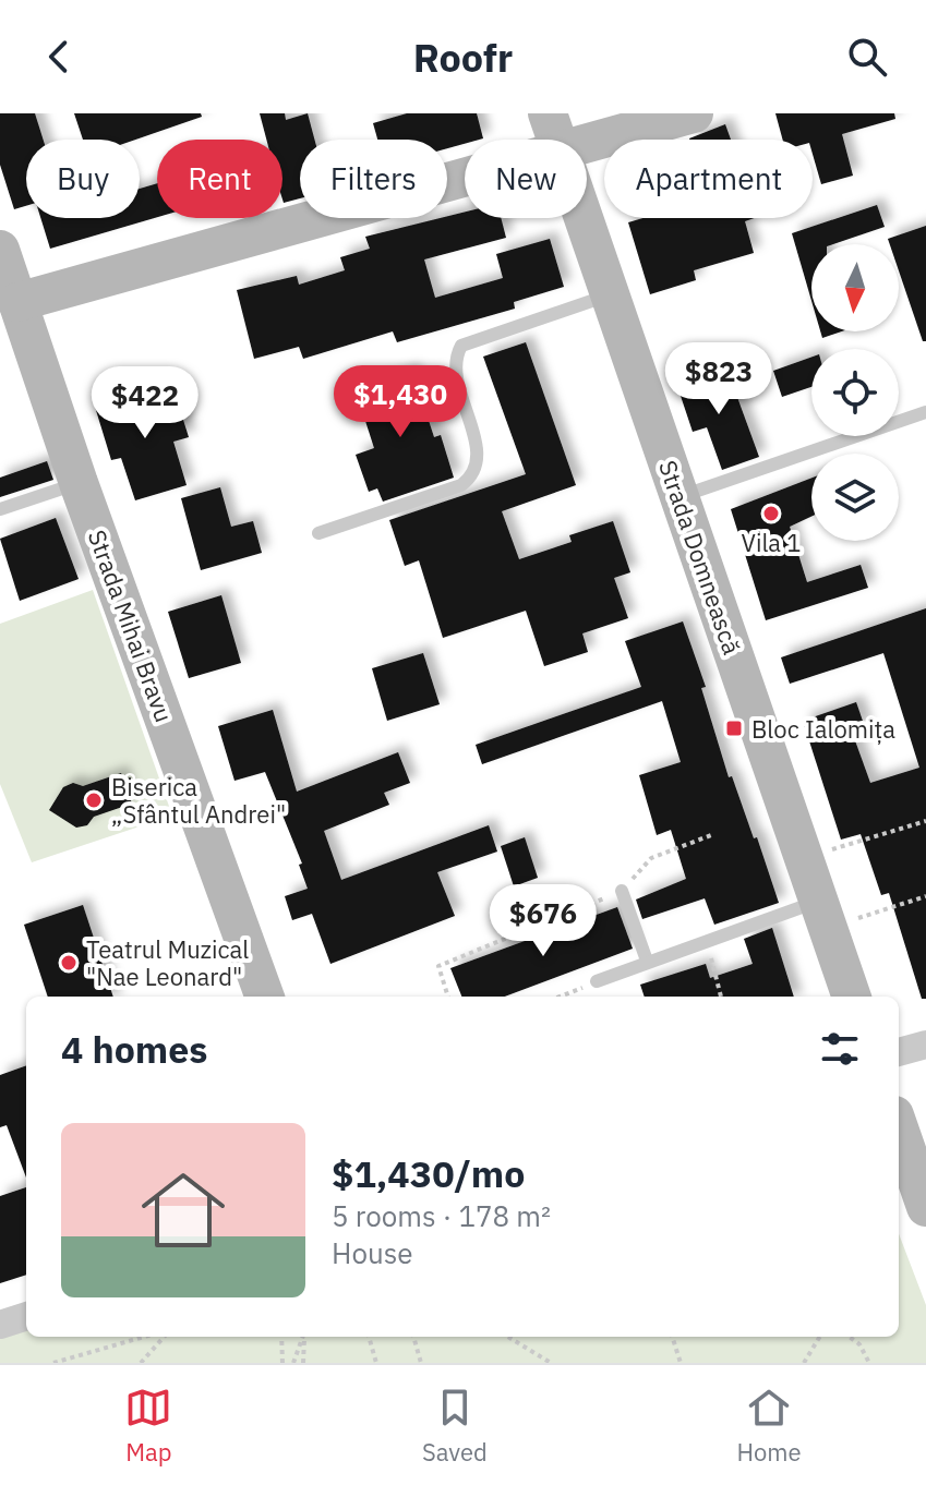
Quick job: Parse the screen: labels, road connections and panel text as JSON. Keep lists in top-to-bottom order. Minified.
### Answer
{"streets":{"street":["Strada Domnească","Strada Mihai Bravu"]},"places":{"other":["Vila 1","Biserica „Sfântul Andrei\"","Teatrul Muzical \"Nae Leonard\""],"transit":["Bloc Ialomița"]},"north":"bottom","page":{"header":"Roofr","chip":["Buy","Rent","Filters","New","Apartment"],"price":["$823","$1,430","$422","$676"],"heading":"4 homes","list":[{"name":"$1,430/mo","note":"5 rooms · 178 m² · House"}],"tabs":["Map","Saved","Home"]}}
